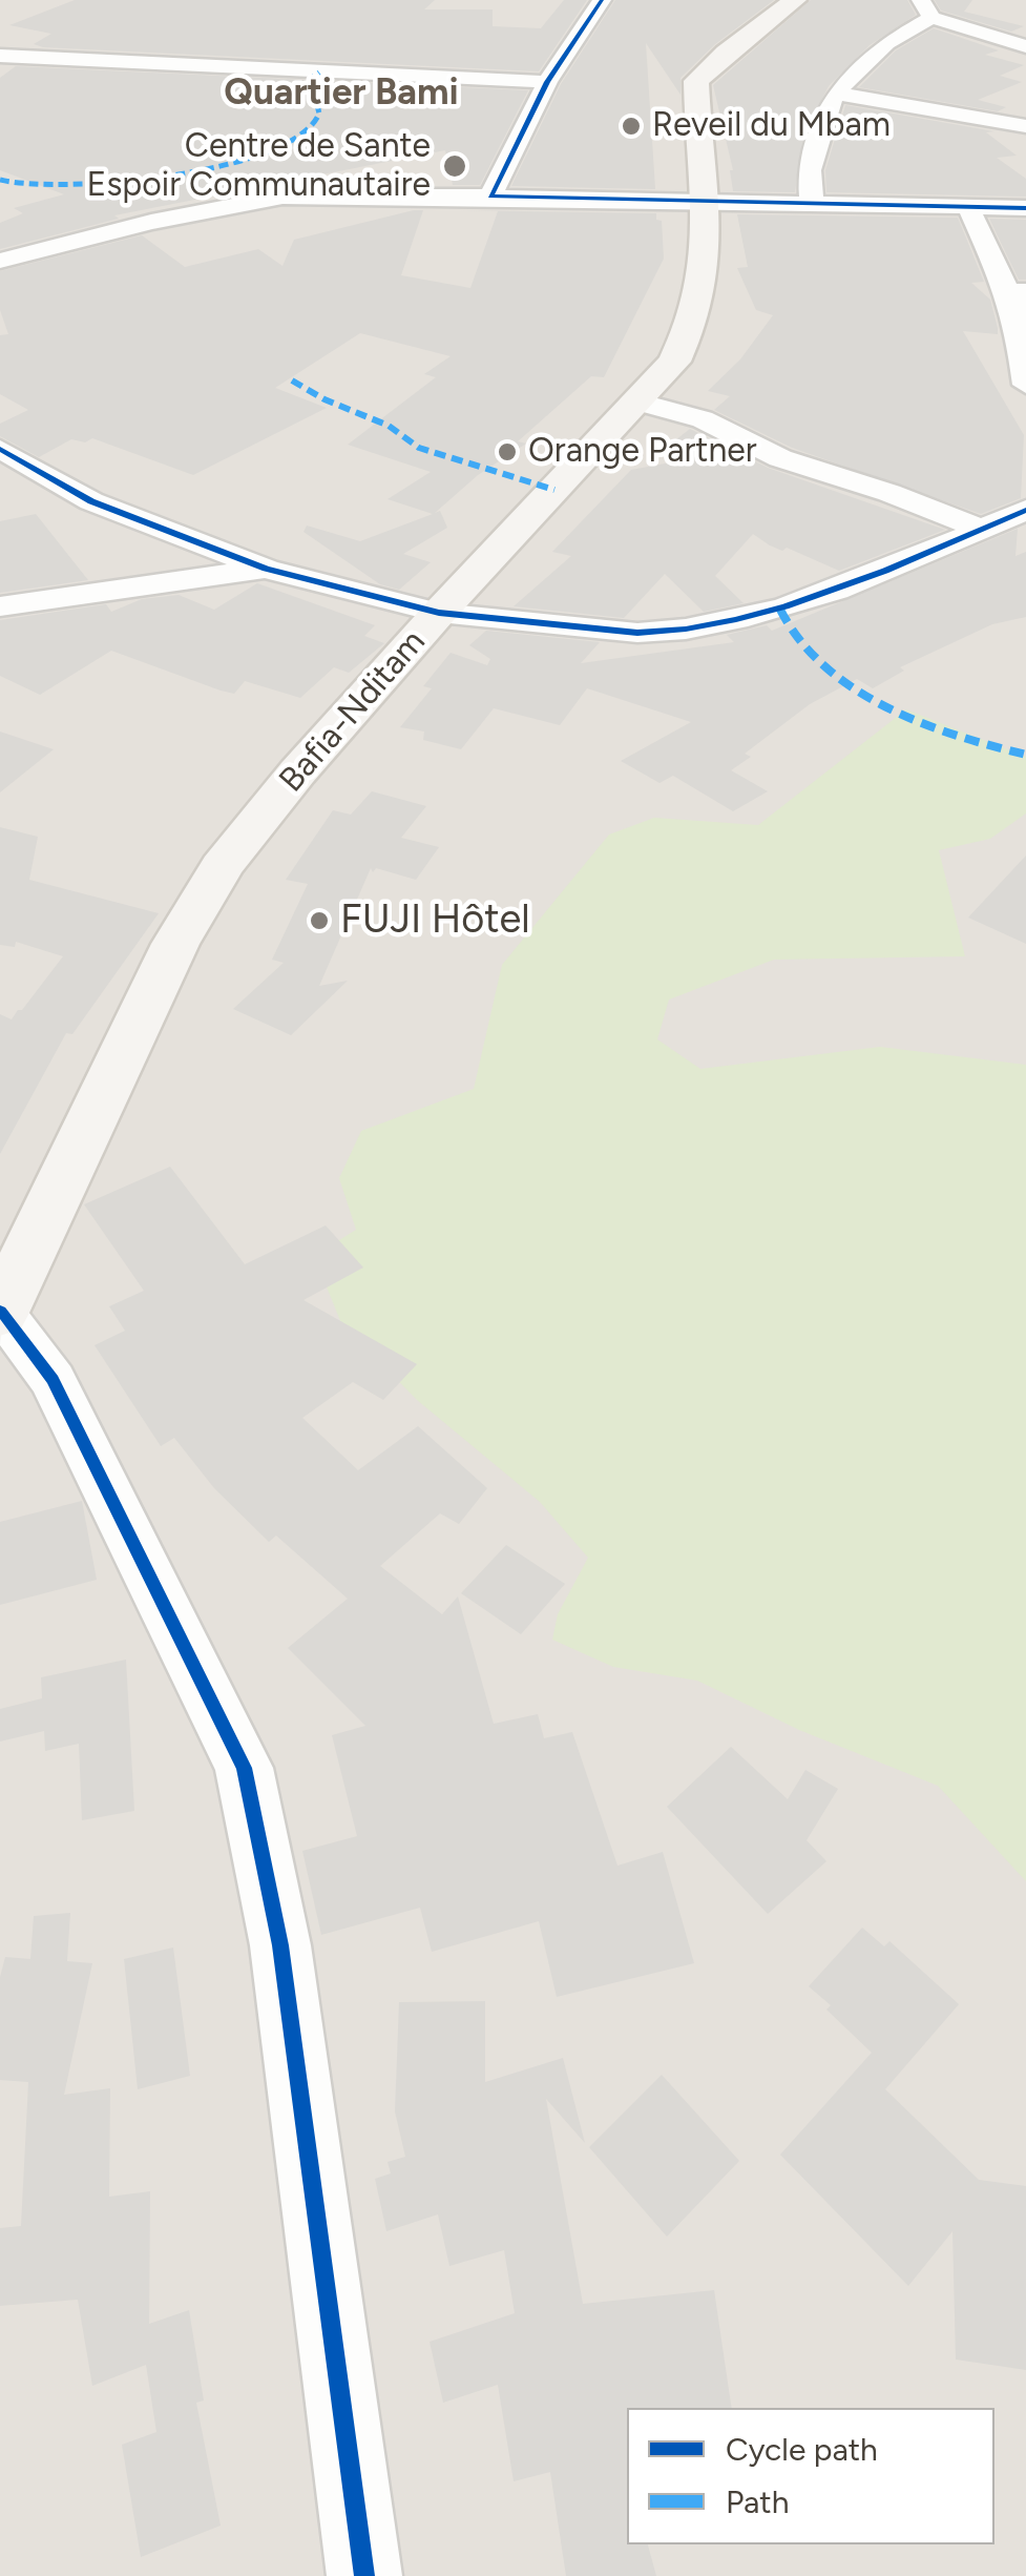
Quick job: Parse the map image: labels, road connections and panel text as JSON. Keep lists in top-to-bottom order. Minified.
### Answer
{"streets":{"main road":["Bafia-Nditam"]},"districts":["Quartier Bami"],"places":["Reveil du Mbam","Centre de Sante Espoir Communautaire","Orange Partner","FUJI Hôtel"],"legend":["Cycle path","Path"]}
